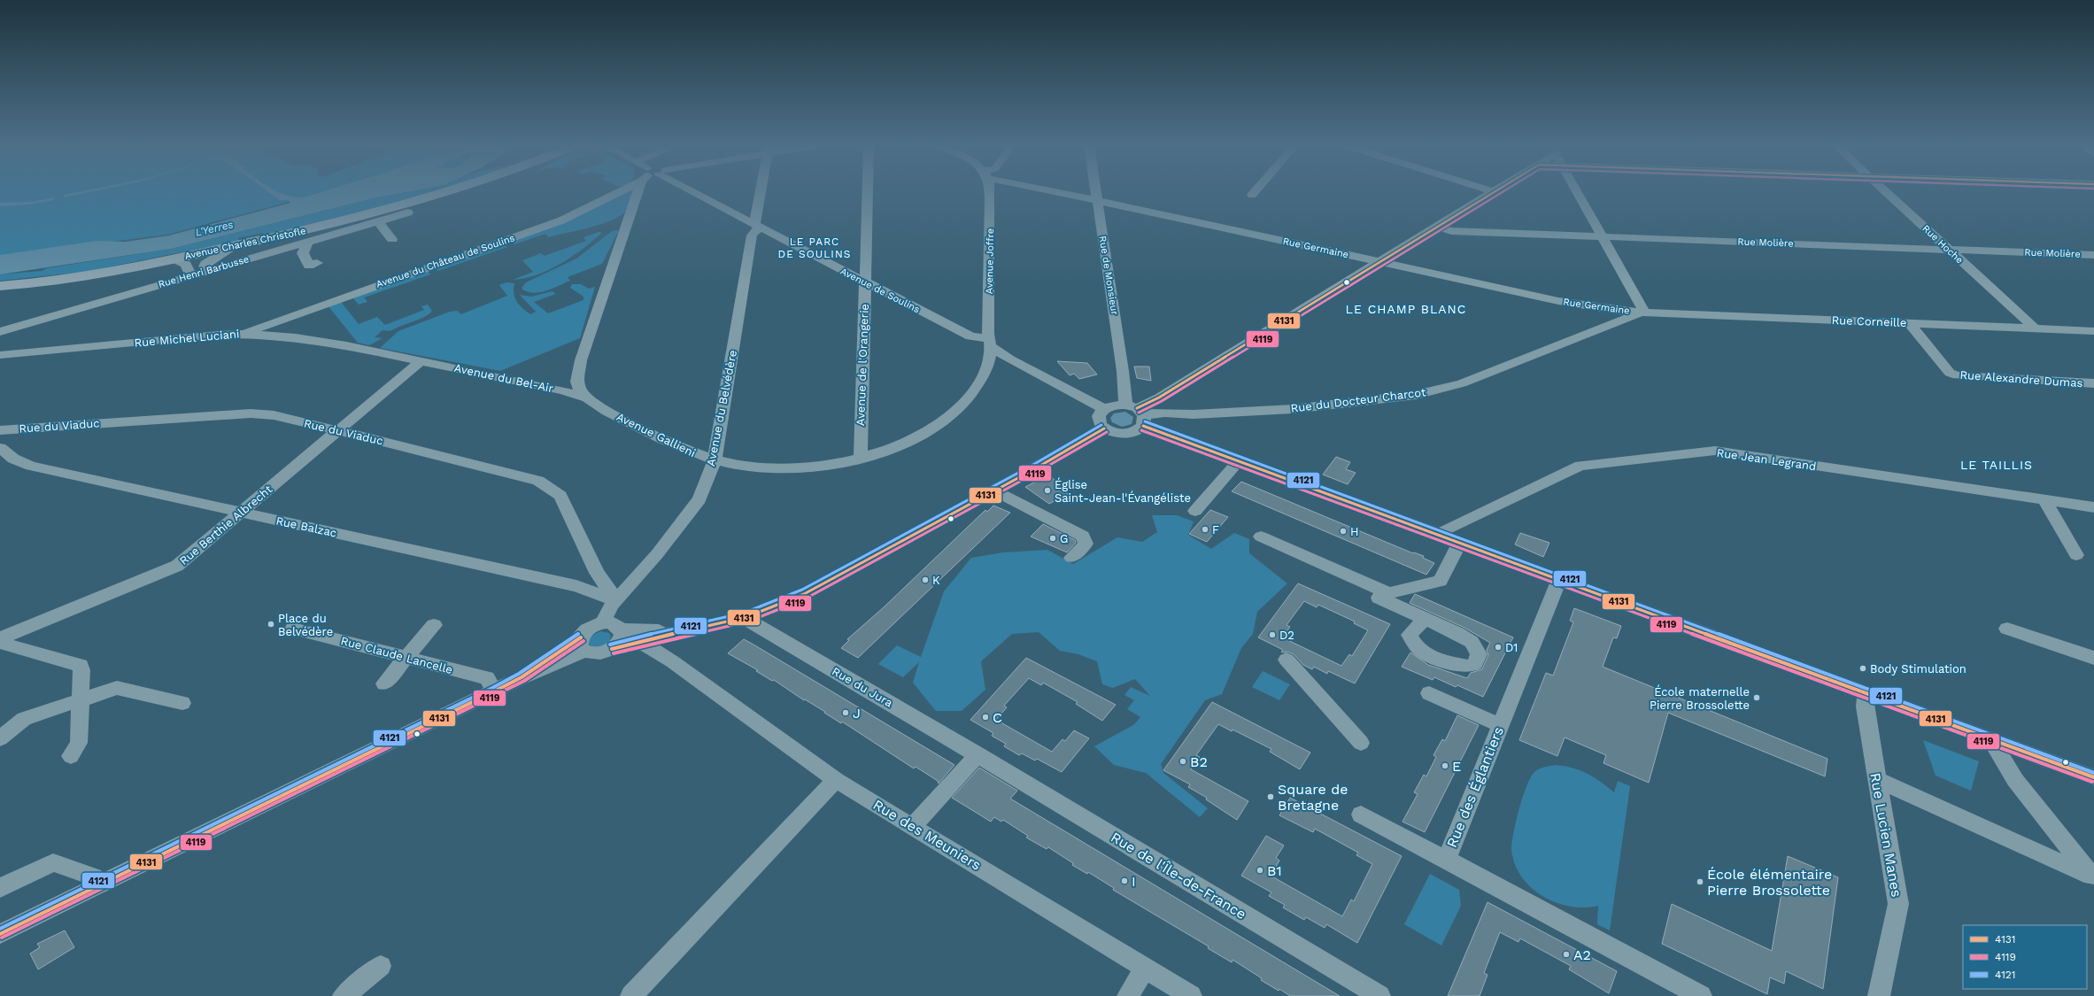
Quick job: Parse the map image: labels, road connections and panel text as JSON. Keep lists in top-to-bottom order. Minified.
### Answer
{"streets":{"main road":["Avenue Charles Christofle"],"street":["Rue Molière","Rue Hoche","Rue Germaine","Avenue du Château de Soulins","Avenue Joffre","Rue Henri Barbusse","Rue de Monsieur","Avenue de Soulins","Rue Corneille","Rue Michel Luciani","Avenue de l'Orangerie","Avenue du Bel-Air","Rue Alexandre Dumas","Rue du Docteur Charcot","Avenue du Belvédère","Rue du Viaduc","Avenue Gallieni","Rue Jean Legrand","Rue Berthie Albrecht","Rue Balzac","Rue Claude Lancelle","Rue du Jura","Rue des Églantiers","Rue des Meuniers","Rue Lucien Manes","Rue de l'Île-de-France"]},"crossings":[["Rue Molière","Rue Hoche"],["Rue Hoche","Rue Corneille"],["Rue Germaine","Rue de Monsieur"],["Rue Germaine","Rue Corneille"],["Rue Germaine","Rue du Docteur Charcot"],["Avenue du Château de Soulins","Rue Michel Luciani"],["Avenue Joffre","Avenue de Soulins"],["Avenue Joffre","Avenue Gallieni"],["Rue de Monsieur","Rue du Docteur Charcot"],["Avenue de Soulins","Avenue de l'Orangerie"],["Avenue de Soulins","Avenue du Belvédère"],["Avenue de Soulins","Avenue Gallieni"],["Rue Corneille","Rue Alexandre Dumas"],["Rue Corneille","Rue du Docteur Charcot"],["Rue Michel Luciani","Avenue du Bel-Air"],["Rue Michel Luciani","Rue Berthie Albrecht"],["Avenue de l'Orangerie","Avenue Gallieni"],["Avenue du Bel-Air","Avenue Gallieni"],["Avenue du Bel-Air","Rue Berthie Albrecht"],["Avenue du Belvédère","Rue du Viaduc"],["Avenue du Belvédère","Avenue Gallieni"],["Avenue du Belvédère","Rue Balzac"],["Rue du Viaduc","Rue Berthie Albrecht"],["Rue du Viaduc","Rue Balzac"],["Rue Berthie Albrecht","Rue Balzac"],["Rue du Jura","Rue de l'Île-de-France"]],"districts":["LE PARC DE SOULINS","LE CHAMP BLANC","LE TAILLIS"],"water":["L'Yerres"],"places":["Église Saint-Jean-l'Évangéliste","F","H","G","K","Place du Belvédère","D2","D1","Body Stimulation","École maternelle Pierre Brossolette","J","C","B2","E","Square de Bretagne","B1","I","École élémentaire Pierre Brossolette","A2"],"lines":["transit line 4131","transit line 4119","transit line 4121"],"legend":["4131","4119","4121"]}
